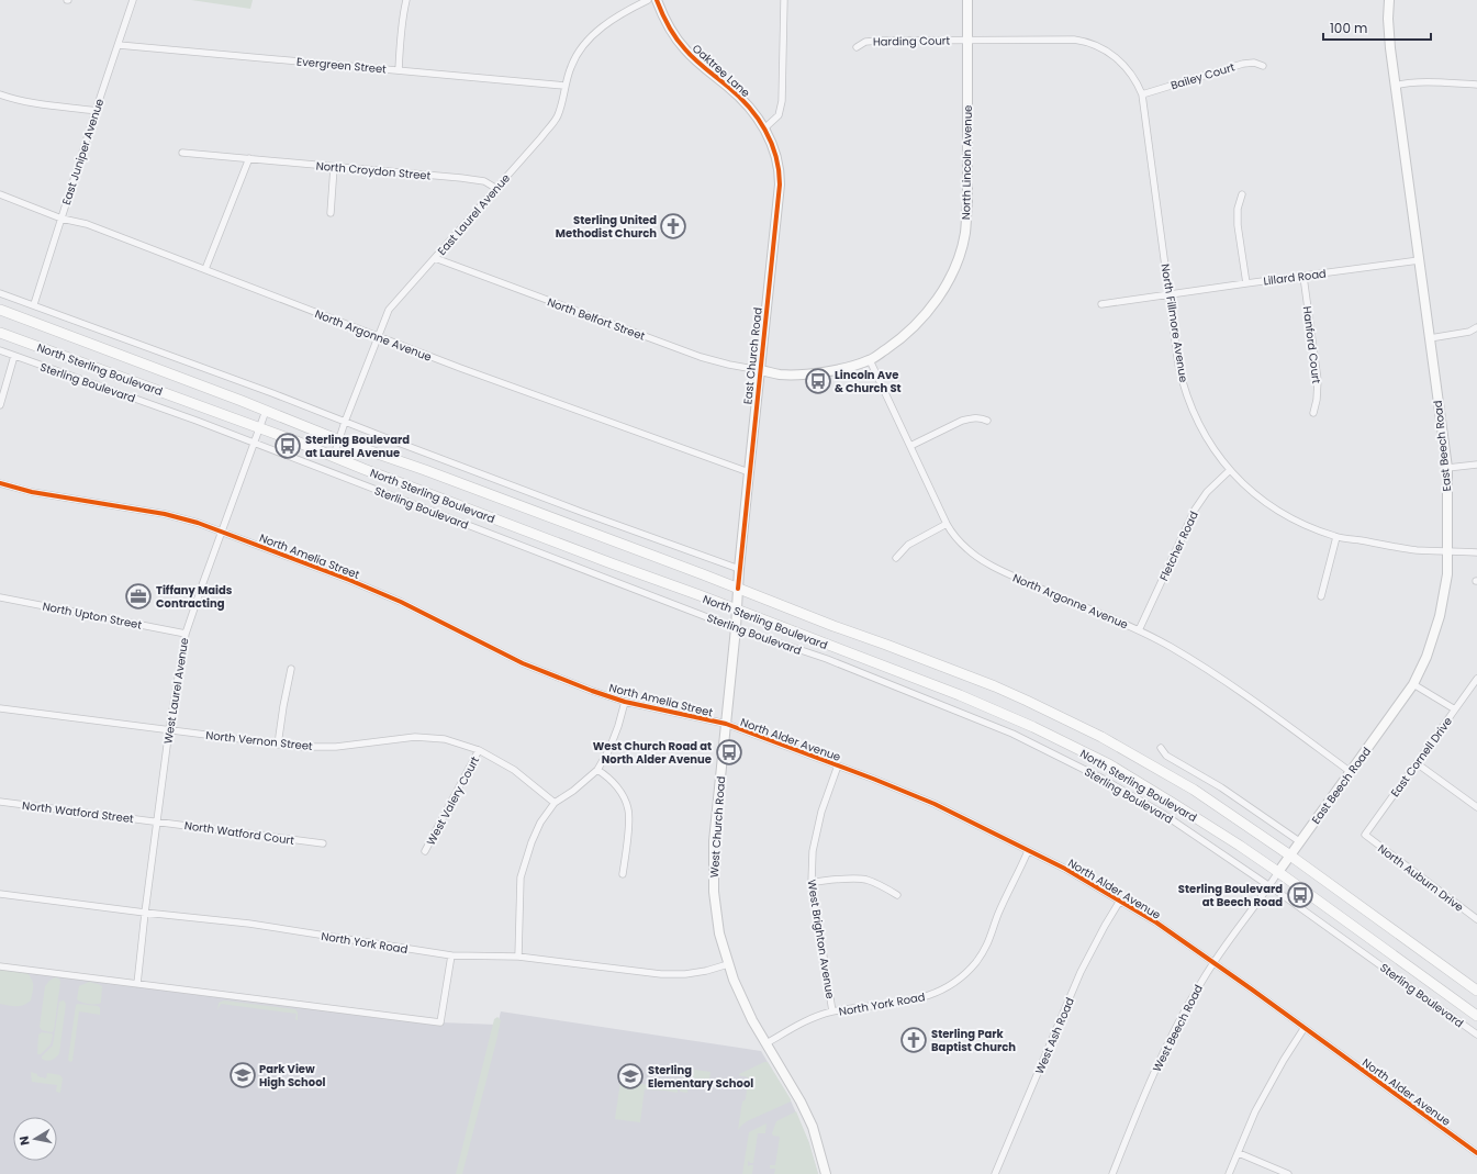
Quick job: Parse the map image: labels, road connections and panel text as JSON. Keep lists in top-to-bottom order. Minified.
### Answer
{"streets":{"main road":["North Sterling Boulevard"],"street":["Harding Court","Evergreen Street","Oaktree Lane","Bailey Court","East Juniper Avenue","North Lincoln Avenue","North Croydon Street","East Laurel Avenue","Lillard Road","North Belfort Street","North Fillmore Avenue","North Argonne Avenue","Hanford Court","East Church Road","Sterling Boulevard","East Beech Road","Fletcher Road","North Amelia Street","North Upton Street","West Laurel Avenue","North Alder Avenue","North Vernon Street","East Cornell Drive","West Valery Court","North Watford Street","West Church Road","North Watford Court","North Auburn Drive","West Brighton Avenue","North York Road","West Beech Road","West Ash Road"]},"crossings":[["Harding Court","North Lincoln Avenue"],["Harding Court","North Fillmore Avenue"],["Evergreen Street","East Juniper Avenue"],["Evergreen Street","East Laurel Avenue"],["Oaktree Lane","East Church Road"],["Bailey Court","North Fillmore Avenue"],["East Juniper Avenue","North Argonne Avenue"],["North Lincoln Avenue","North Belfort Street"],["North Lincoln Avenue","North Fillmore Avenue"],["North Lincoln Avenue","North Argonne Avenue"],["North Lincoln Avenue","East Church Road"],["North Croydon Street","East Laurel Avenue"],["East Laurel Avenue","North Belfort Street"],["East Laurel Avenue","North Argonne Avenue"],["East Laurel Avenue","North Sterling Boulevard"],["Lillard Road","North Fillmore Avenue"],["Lillard Road","Hanford Court"],["Lillard Road","East Beech Road"],["North Belfort Street","East Church Road"],["North Fillmore Avenue","East Beech Road"],["North Fillmore Avenue","Fletcher Road"],["North Argonne Avenue","East Church Road"],["North Argonne Avenue","East Beech Road"],["North Argonne Avenue","Fletcher Road"],["East Church Road","North Sterling Boulevard"],["East Church Road","West Church Road"],["North Sterling Boulevard","East Beech Road"],["North Sterling Boulevard","West Laurel Avenue"],["North Sterling Boulevard","West Church Road"],["North Sterling Boulevard","West Beech Road"],["Sterling Boulevard","West Laurel Avenue"],["Sterling Boulevard","West Church Road"],["Sterling Boulevard","West Beech Road"],["East Beech Road","West Beech Road"],["North Amelia Street","West Laurel Avenue"],["North Amelia Street","North Alder Avenue"],["North Amelia Street","West Church Road"],["North Upton Street","West Laurel Avenue"],["West Laurel Avenue","North Vernon Street"],["West Laurel Avenue","North Watford Street"],["West Laurel Avenue","North Watford Court"],["West Laurel Avenue","North York Road"],["North Alder Avenue","West Church Road"],["North Alder Avenue","West Brighton Avenue"],["North Alder Avenue","North York Road"],["North Alder Avenue","West Beech Road"],["North Alder Avenue","West Ash Road"],["North Vernon Street","West Valery Court"],["East Cornell Drive","North Auburn Drive"],["North Watford Street","North Watford Court"],["West Church Road","North York Road"],["West Brighton Avenue","North York Road"]],"places":{"church":["Sterling United Methodist Church","Sterling Park Baptist Church"],"bus stop":["Lincoln Ave & Church St","Sterling Boulevard at Laurel Avenue","West Church Road at North Alder Avenue","Sterling Boulevard at Beech Road"],"office":["Tiffany Maids Contracting"],"school or university":["Park View High School","Sterling Elementary School"]},"scale_bar":"100 m","north":"left"}
